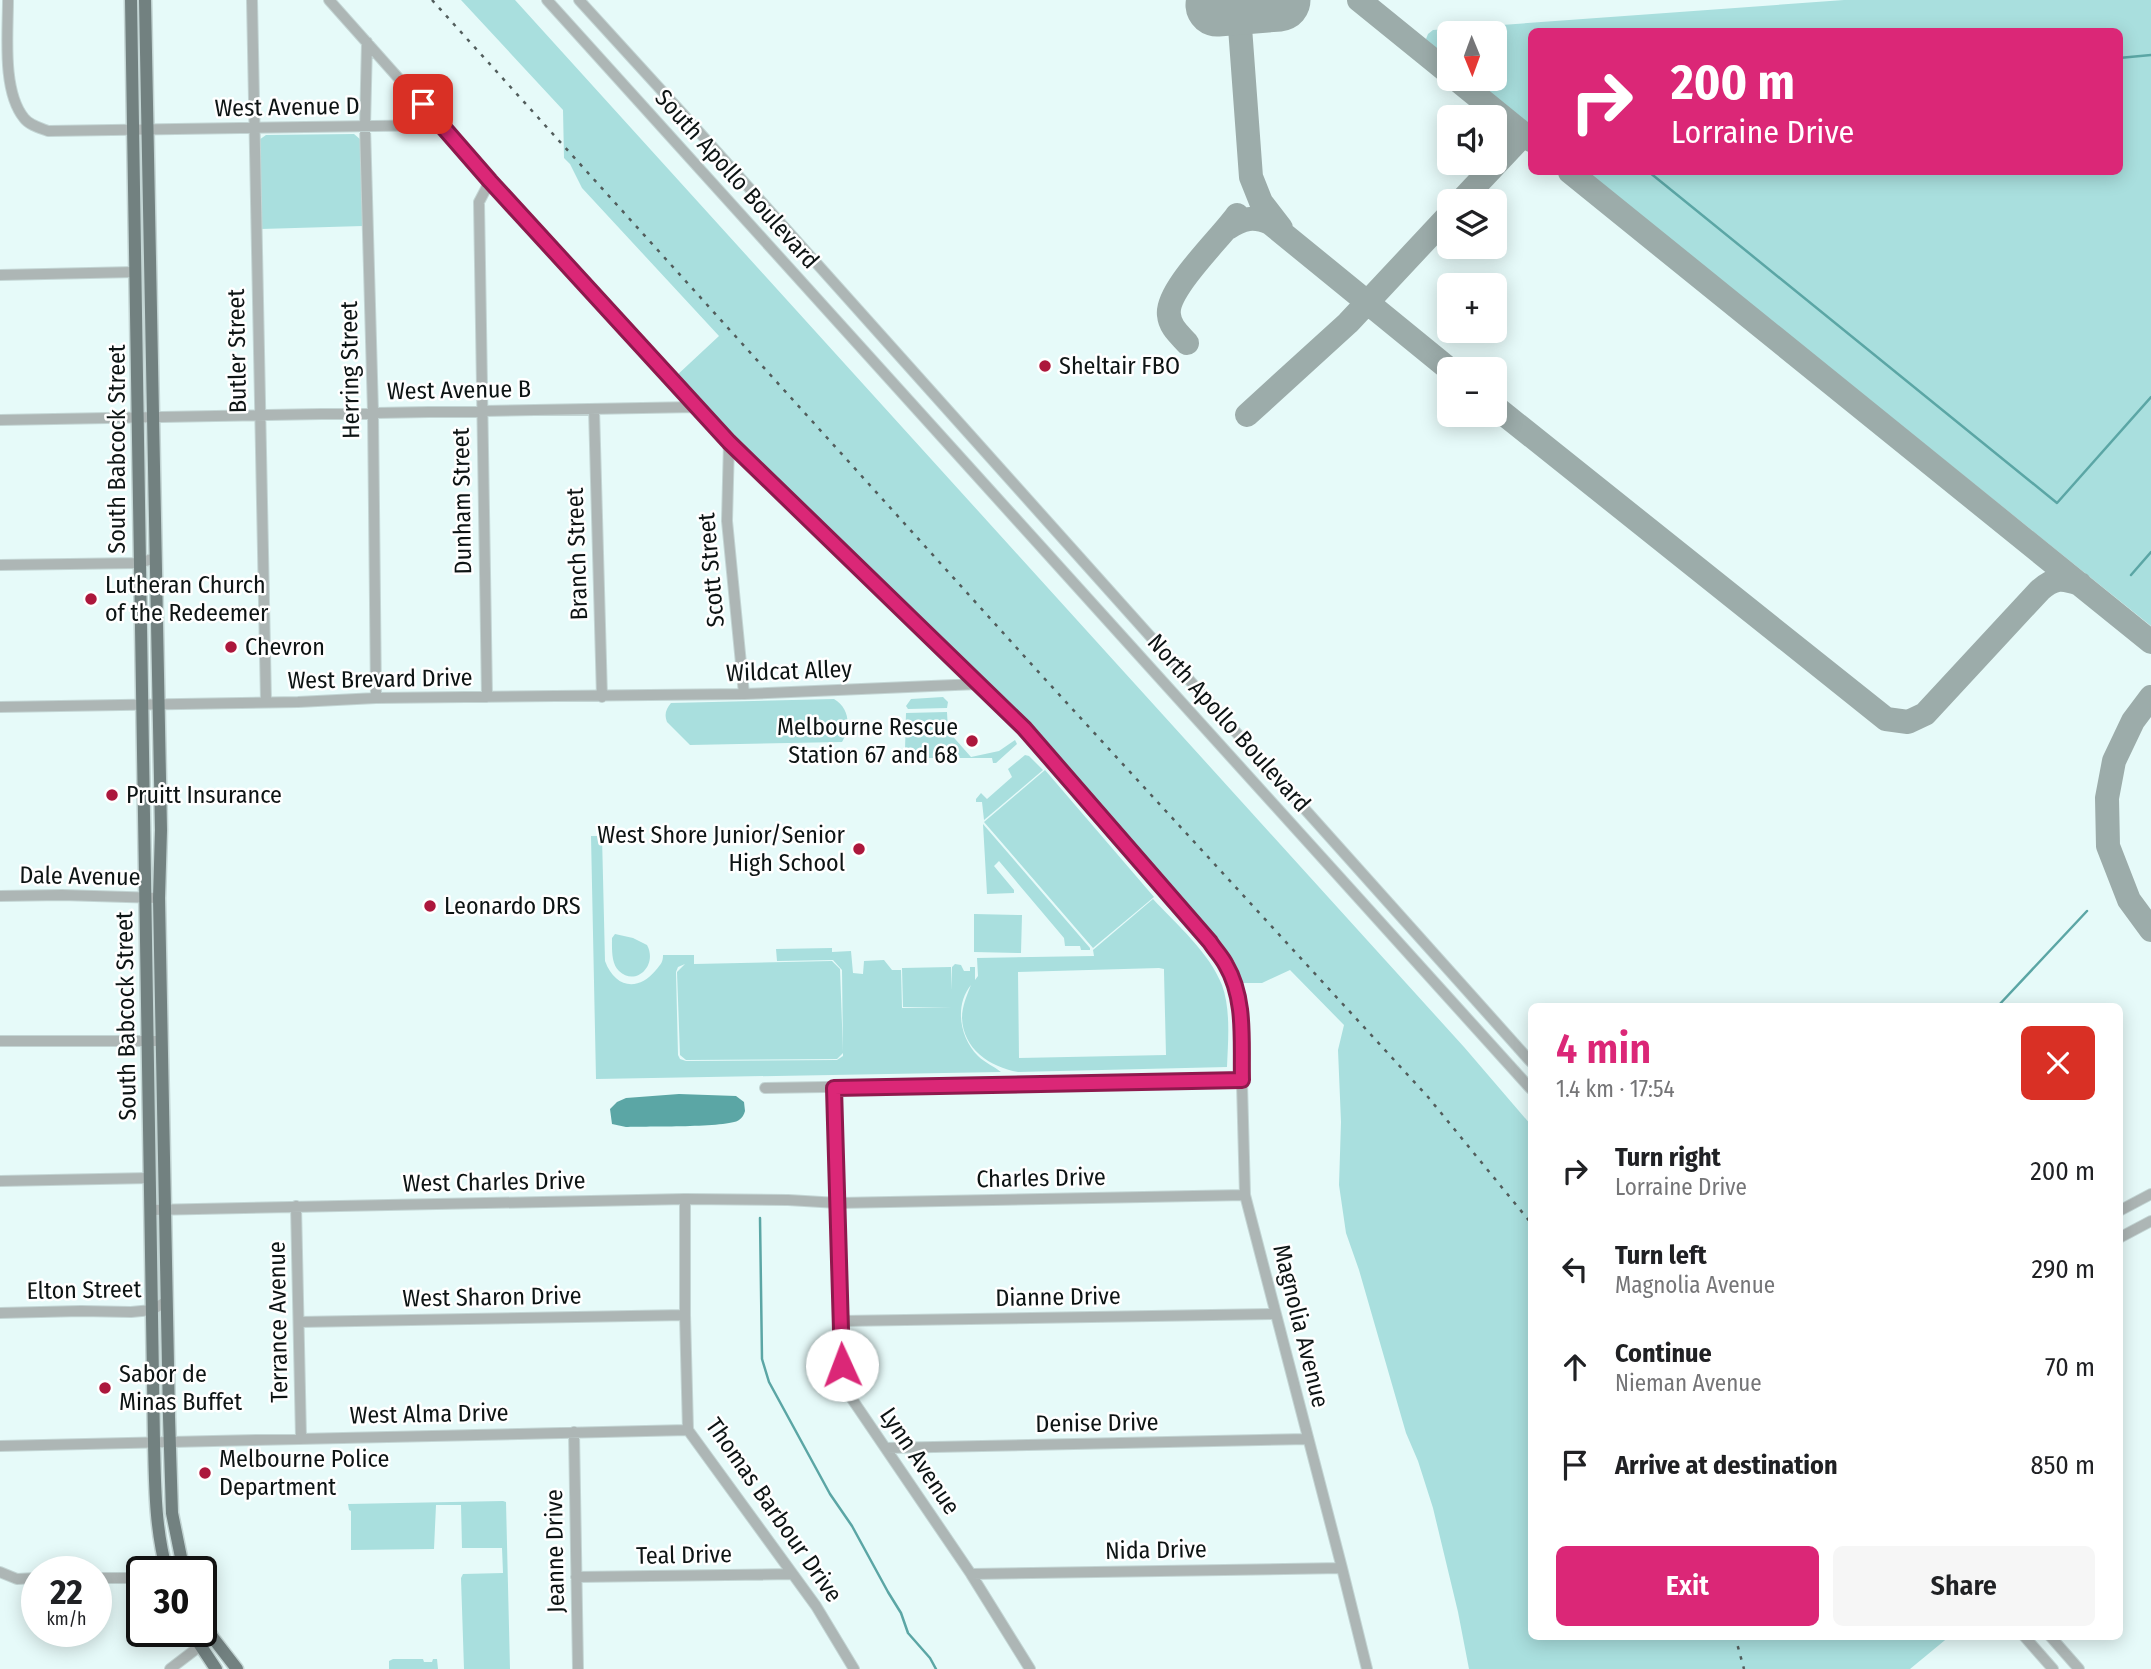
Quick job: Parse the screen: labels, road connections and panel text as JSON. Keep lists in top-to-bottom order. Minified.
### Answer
{"streets":{"main road":["South Babcock Street"],"street":["West Avenue D","South Apollo Boulevard","Butler Street","Herring Street","West Avenue B","Dunham Street","Branch Street","Scott Street","Wildcat Alley","West Brevard Drive","North Apollo Boulevard","Dale Avenue","Charles Drive","West Charles Drive","Elton Street","West Sharon Drive","Dianne Drive","Terrance Avenue","Magnolia Avenue","West Alma Drive","Denise Drive","Lynn Avenue","Thomas Barbour Drive","Nida Drive","Jeanne Drive","Teal Drive"]},"crossings":[["West Avenue D","Butler Street"],["West Avenue D","Herring Street"],["West Avenue D","South Babcock Street"],["West Avenue D","Magnolia Avenue"],["South Apollo Boulevard","North Apollo Boulevard"],["Butler Street","West Avenue B"],["Butler Street","West Brevard Drive"],["Herring Street","West Avenue B"],["Herring Street","West Brevard Drive"],["Herring Street","Magnolia Avenue"],["West Avenue B","South Babcock Street"],["West Avenue B","Dunham Street"],["West Avenue B","Branch Street"],["West Avenue B","Magnolia Avenue"],["South Babcock Street","West Brevard Drive"],["South Babcock Street","Dale Avenue"],["South Babcock Street","West Charles Drive"],["South Babcock Street","Elton Street"],["South Babcock Street","West Alma Drive"],["Dunham Street","West Brevard Drive"],["Dunham Street","Magnolia Avenue"],["Branch Street","Wildcat Alley"],["Branch Street","West Brevard Drive"],["Scott Street","Wildcat Alley"],["Scott Street","Magnolia Avenue"],["Wildcat Alley","West Brevard Drive"],["Wildcat Alley","Magnolia Avenue"],["Charles Drive","West Charles Drive"],["Charles Drive","Magnolia Avenue"],["Charles Drive","Lynn Avenue"],["West Charles Drive","Terrance Avenue"],["West Charles Drive","Lynn Avenue"],["West Charles Drive","Thomas Barbour Drive"],["West Sharon Drive","Terrance Avenue"],["West Sharon Drive","Thomas Barbour Drive"],["Dianne Drive","Magnolia Avenue"],["Dianne Drive","Lynn Avenue"],["Terrance Avenue","West Alma Drive"],["Magnolia Avenue","Denise Drive"],["Magnolia Avenue","Nida Drive"],["West Alma Drive","Thomas Barbour Drive"],["West Alma Drive","Jeanne Drive"],["Denise Drive","Lynn Avenue"],["Lynn Avenue","Nida Drive"],["Thomas Barbour Drive","Teal Drive"],["Jeanne Drive","Teal Drive"]],"places":["Sheltair FBO","Lutheran Church of the Redeemer","Chevron","Melbourne Rescue Station 67 and 68","Pruitt Insurance","West Shore Junior/Senior High School","Leonardo DRS","Sabor de Minas Buffet","Melbourne Police Department"],"north":"bottom","page":{"map_buttons":["+","−"],"turn":["200 m","Lorraine Drive"],"heading":["4 min","1.4 km · 17:54"],"list":[{"name":"Turn right","note":"Lorraine Drive","value":"200 m"},{"name":"Turn left","note":"Magnolia Avenue","value":"290 m"},{"name":"Continue","note":"Nieman Avenue","value":"70 m"},{"name":"Arrive at destination","value":"850 m"}],"buttons":["Exit","Share"],"speed":"22 km/h","limit":"30"}}
